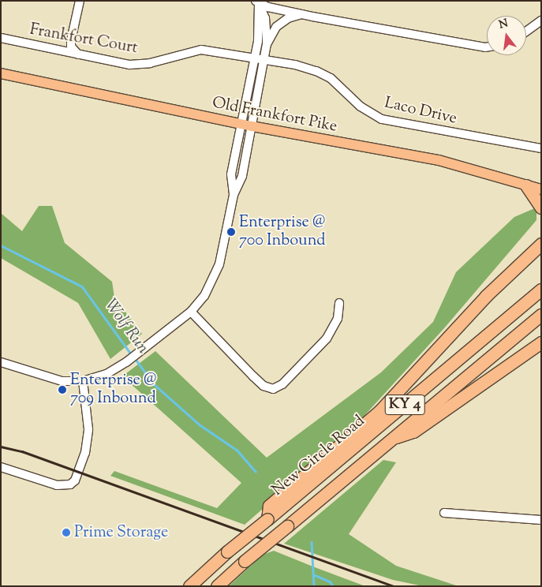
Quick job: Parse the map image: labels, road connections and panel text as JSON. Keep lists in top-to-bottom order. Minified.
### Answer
{"streets":{"highway":["KY 4","New Circle Road"],"main road":["Old Frankfort Pike"],"street":["Frankfort Court","Laco Drive"]},"crossings":[["Frankfort Court","Laco Drive"]],"water":["Wolf Run"],"places":["Enterprise @ 700 Inbound","Enterprise @ 709 Inbound","Prime Storage"],"north":"top"}
